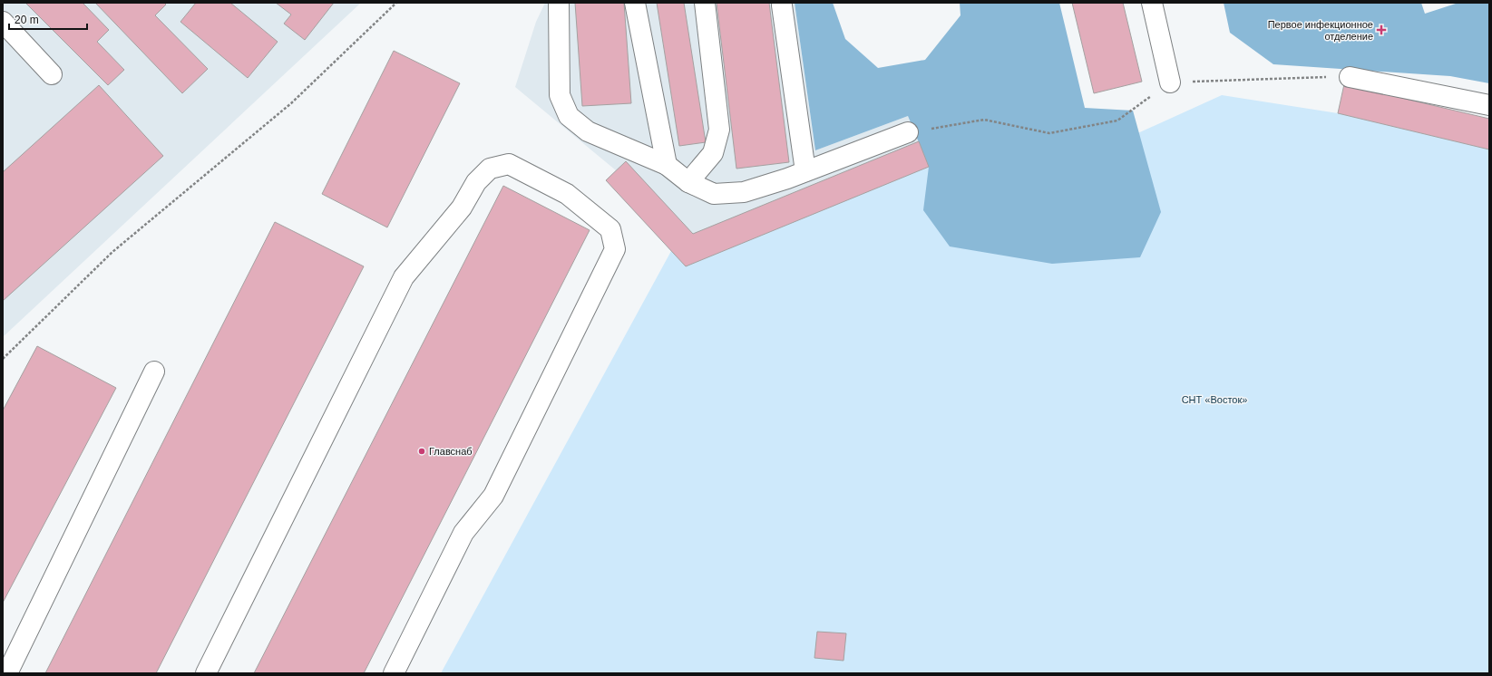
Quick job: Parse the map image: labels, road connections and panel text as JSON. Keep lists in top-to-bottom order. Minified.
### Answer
{"parks":["СНТ «Восток»"],"places":{"health":["Первое инфекционное отделение"],"other":["Главснаб"]},"scale_bar":"20 m"}
